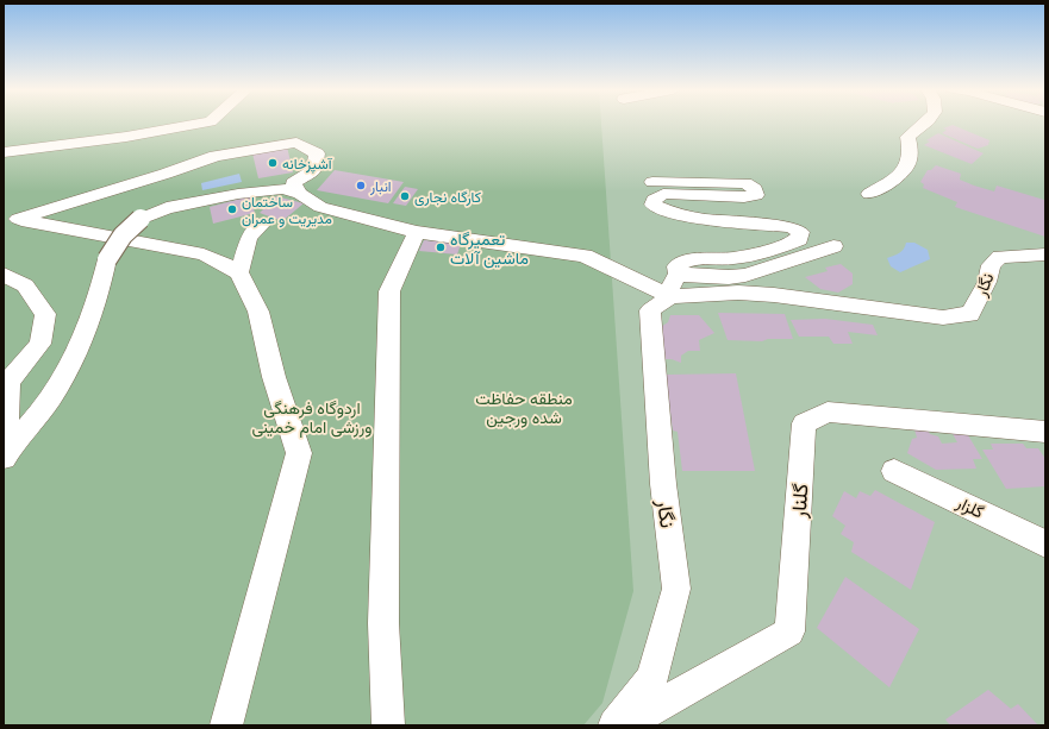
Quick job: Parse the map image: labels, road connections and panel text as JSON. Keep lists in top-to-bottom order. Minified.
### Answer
{"streets":{"street":["نگار","گلنار","گلزار"]},"parks":["منطقه حفاظت شده ورجین","اردوگاه فرهنگی ورزشی امام خمینی"],"places":["آشپزخانه","انبار","کارگاه نجاری","ساختمان مدیریت و عمران","تعمیرگاه ماشین آلات"]}
